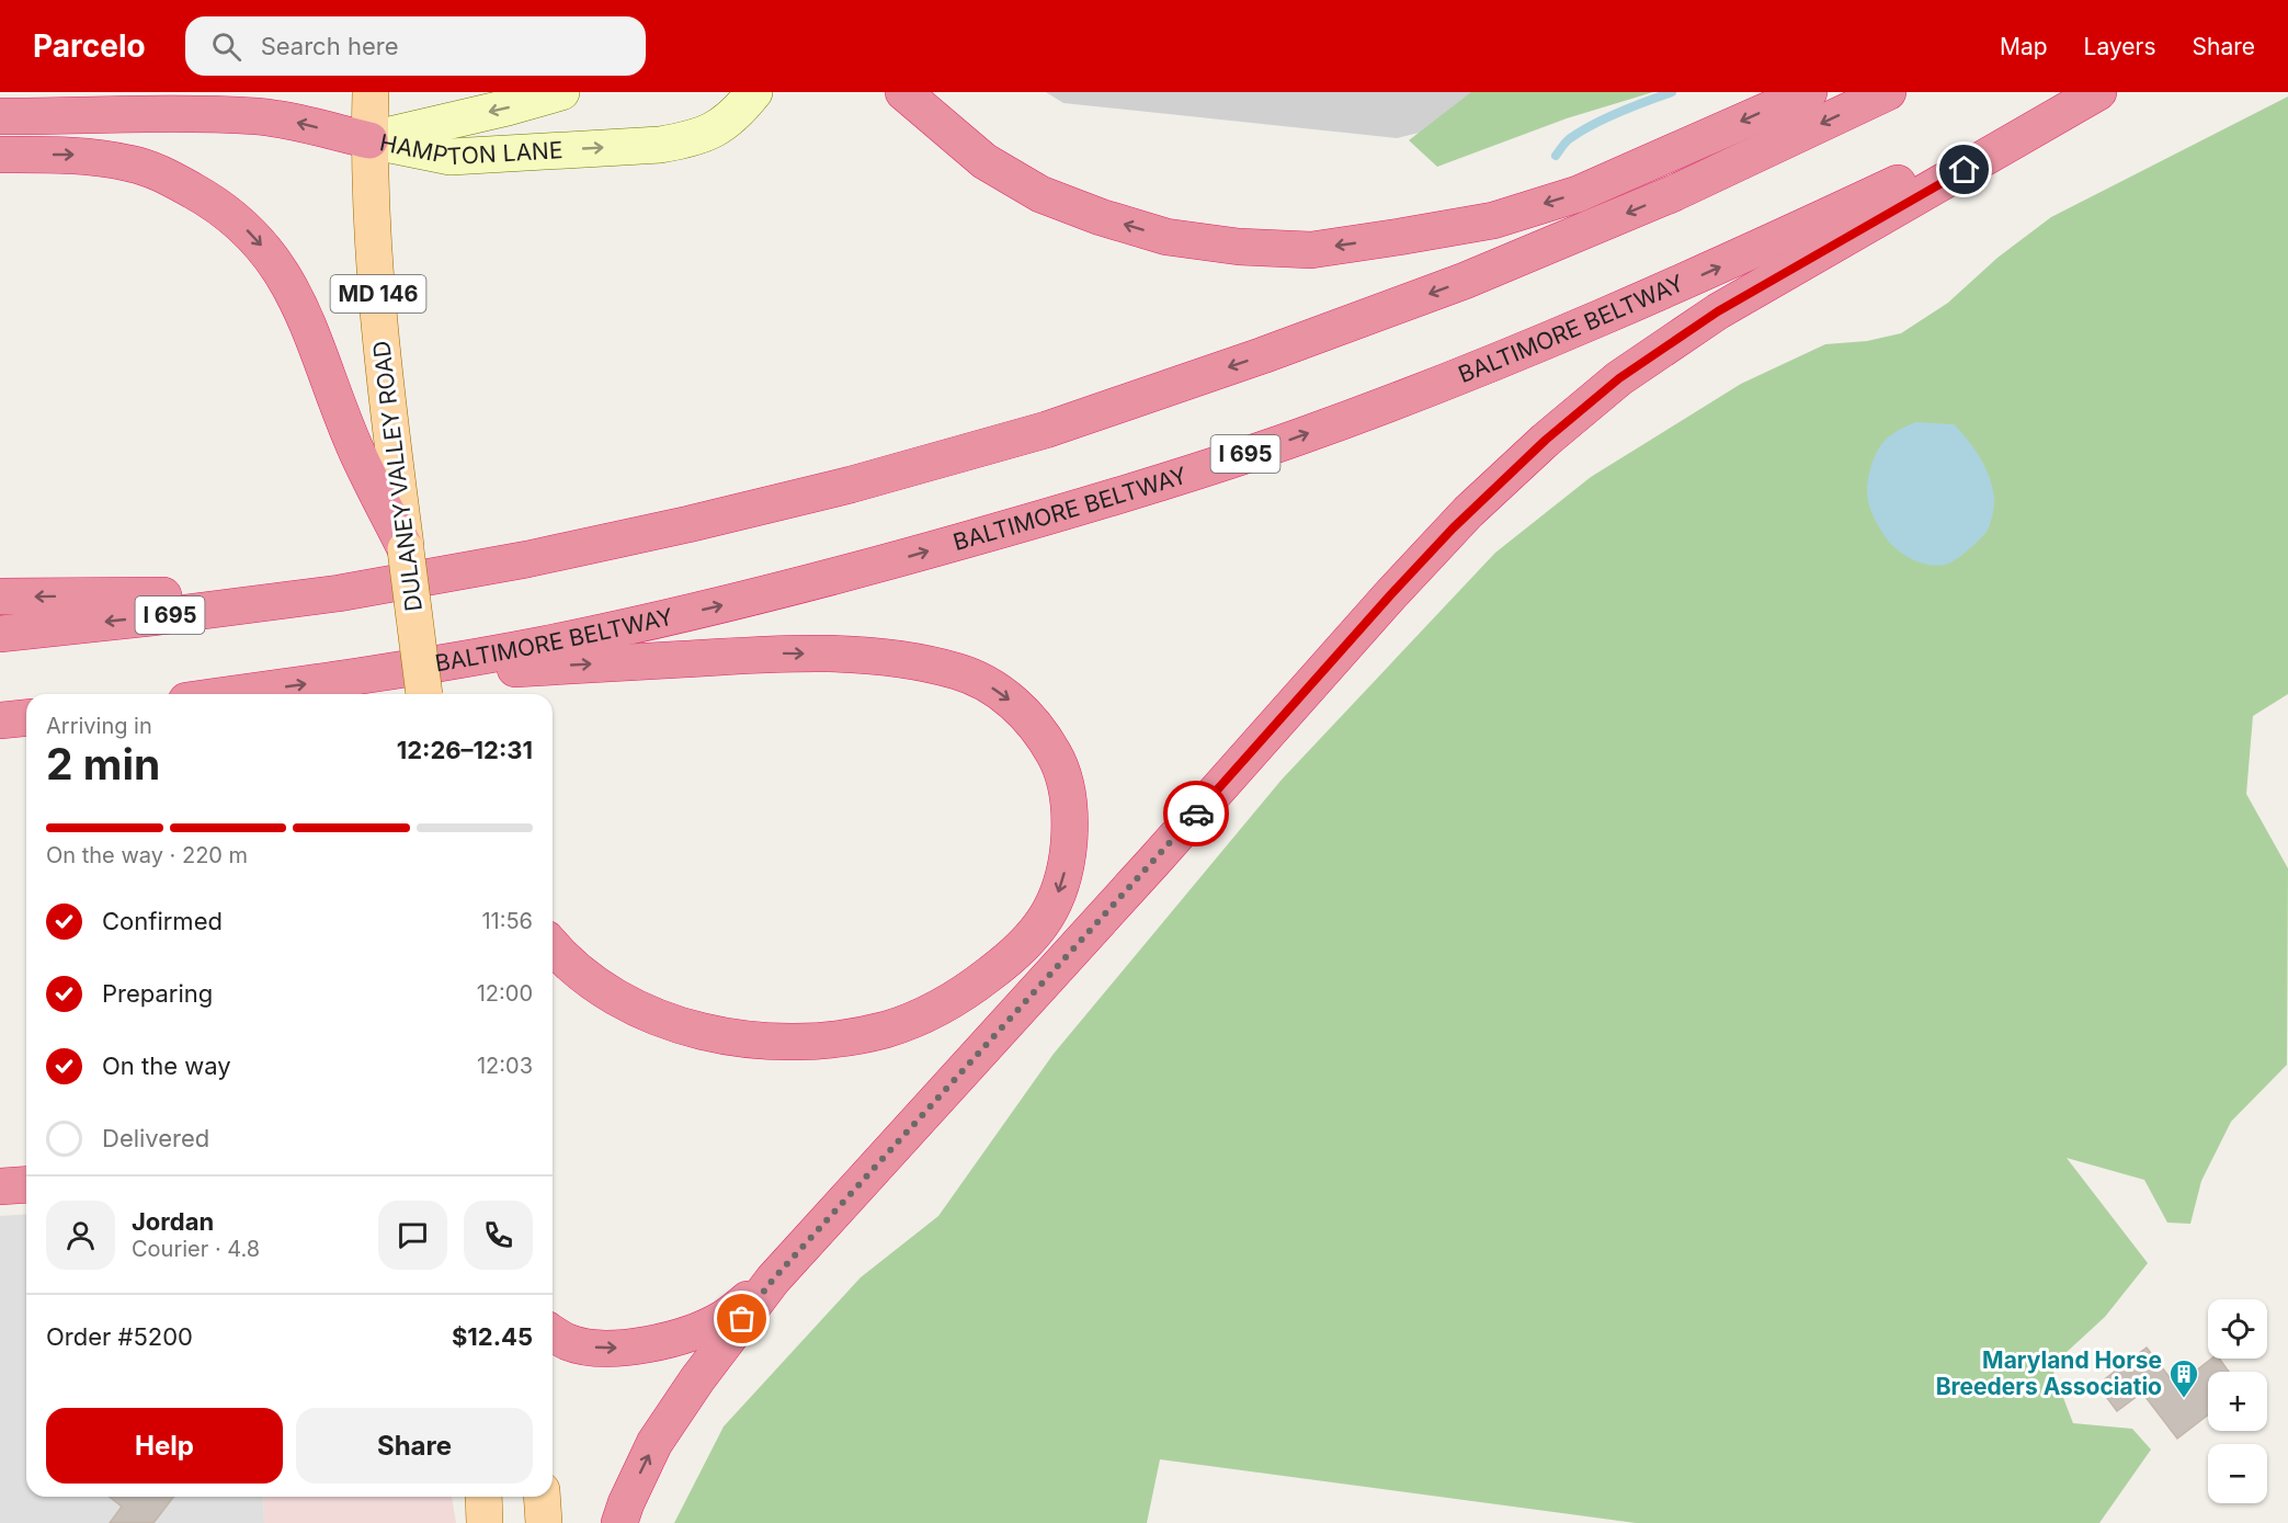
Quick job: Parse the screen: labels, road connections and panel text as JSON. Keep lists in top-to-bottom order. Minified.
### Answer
{"streets":{"highway":["BALTIMORE BELTWAY","I 695"],"main road":["MD 146","DULANEY VALLEY ROAD"],"street":["HAMPTON LANE"]},"crossings":[["HAMPTON LANE","DULANEY VALLEY ROAD"]],"places":{"building":["Maryland Horse Breeders Associatio"]},"page":{"header":"Parcelo","search":"Search here","nav":["Map","Layers","Share"],"heading":["2 min","Arriving in","12:26–12:31"],"panel":["Jordan","Courier · 4.8","Order #5200","$12.45"],"bar":"On the way · 220 m","list":[["Confirmed","11:56"],["Preparing","12:00"],["On the way","12:03"],"Delivered"],"map_buttons":["+","−"],"buttons":["Help","Share"]}}
